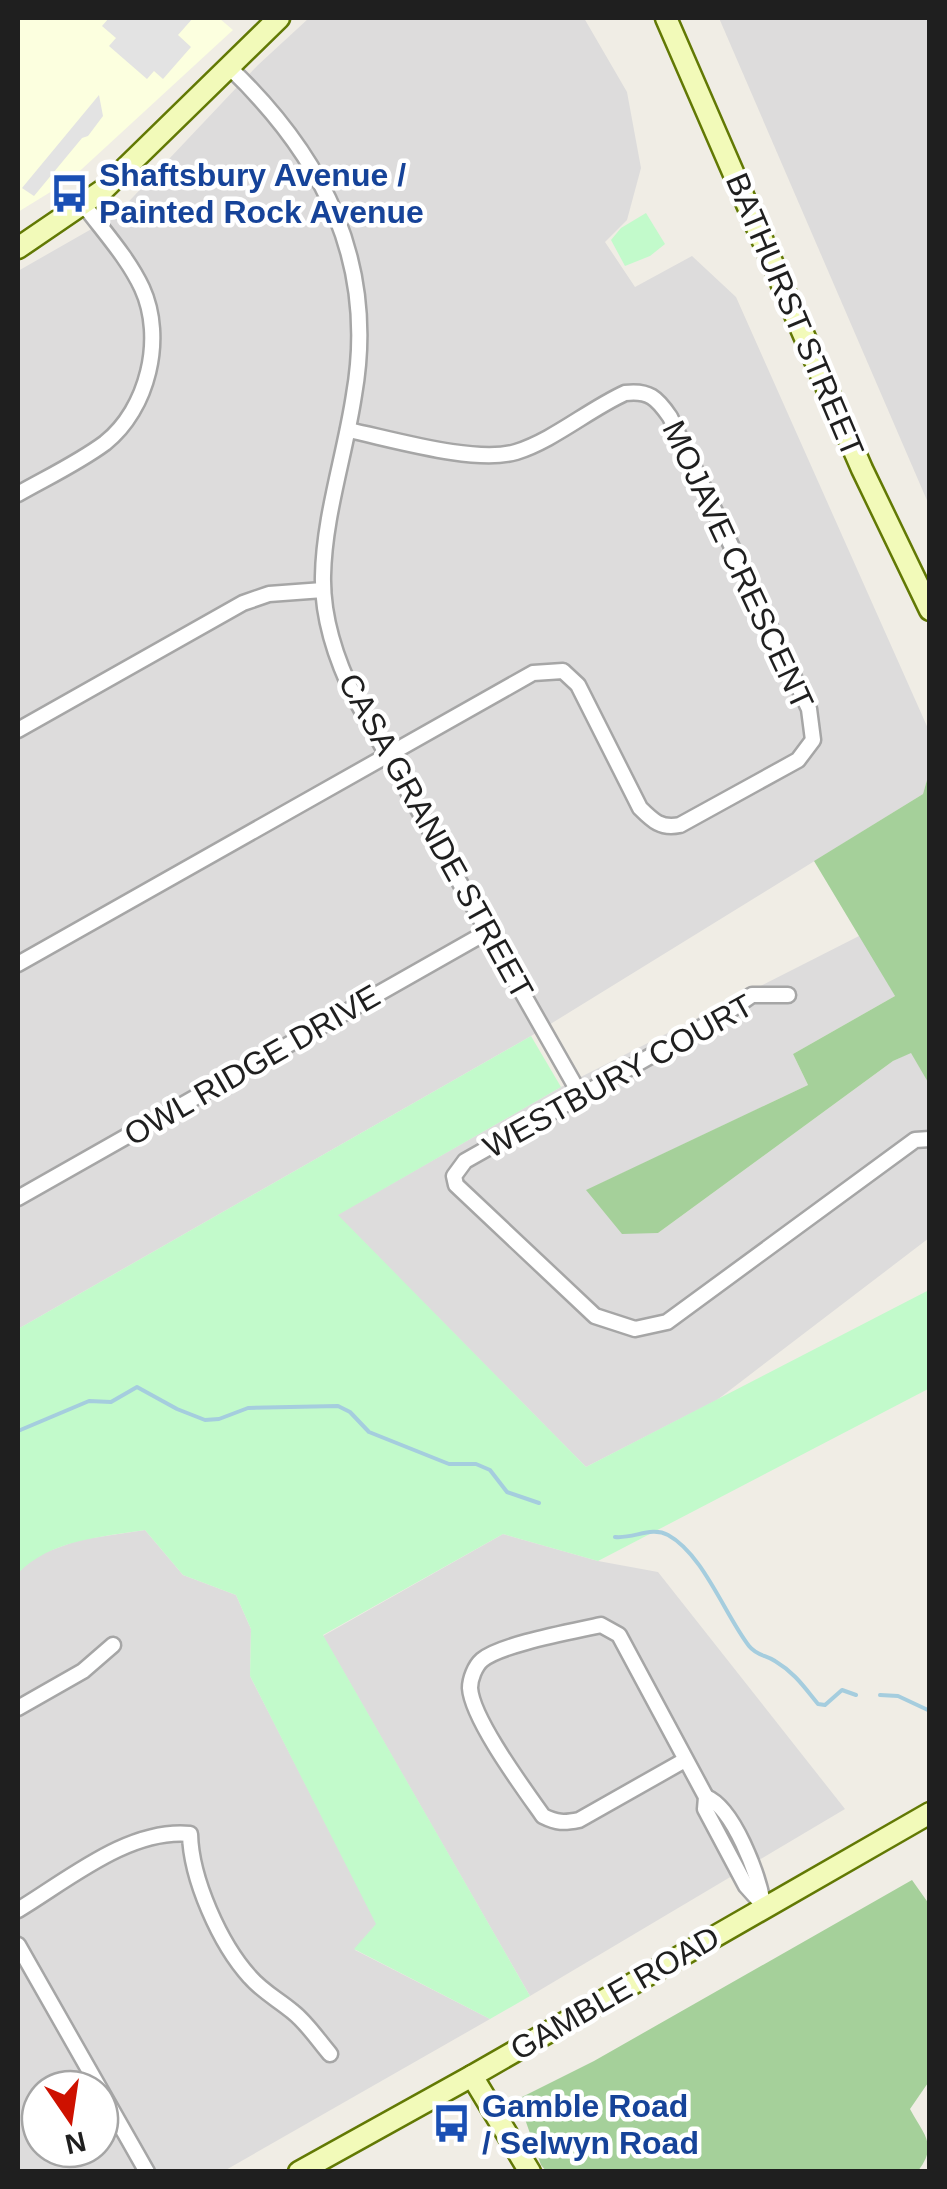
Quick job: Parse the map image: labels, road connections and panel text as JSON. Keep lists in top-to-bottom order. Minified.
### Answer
{"streets":{"main road":["BATHURST STREET","GAMBLE ROAD"],"street":["MOJAVE CRESCENT","CASA GRANDE STREET","OWL RIDGE DRIVE","WESTBURY COURT"]},"crossings":[["MOJAVE CRESCENT","CASA GRANDE STREET"],["CASA GRANDE STREET","OWL RIDGE DRIVE"],["CASA GRANDE STREET","WESTBURY COURT"]],"places":{"bus stop":["Shaftsbury Avenue / Painted Rock Avenue","Gamble Road / Selwyn Road"]},"north":"bottom"}
